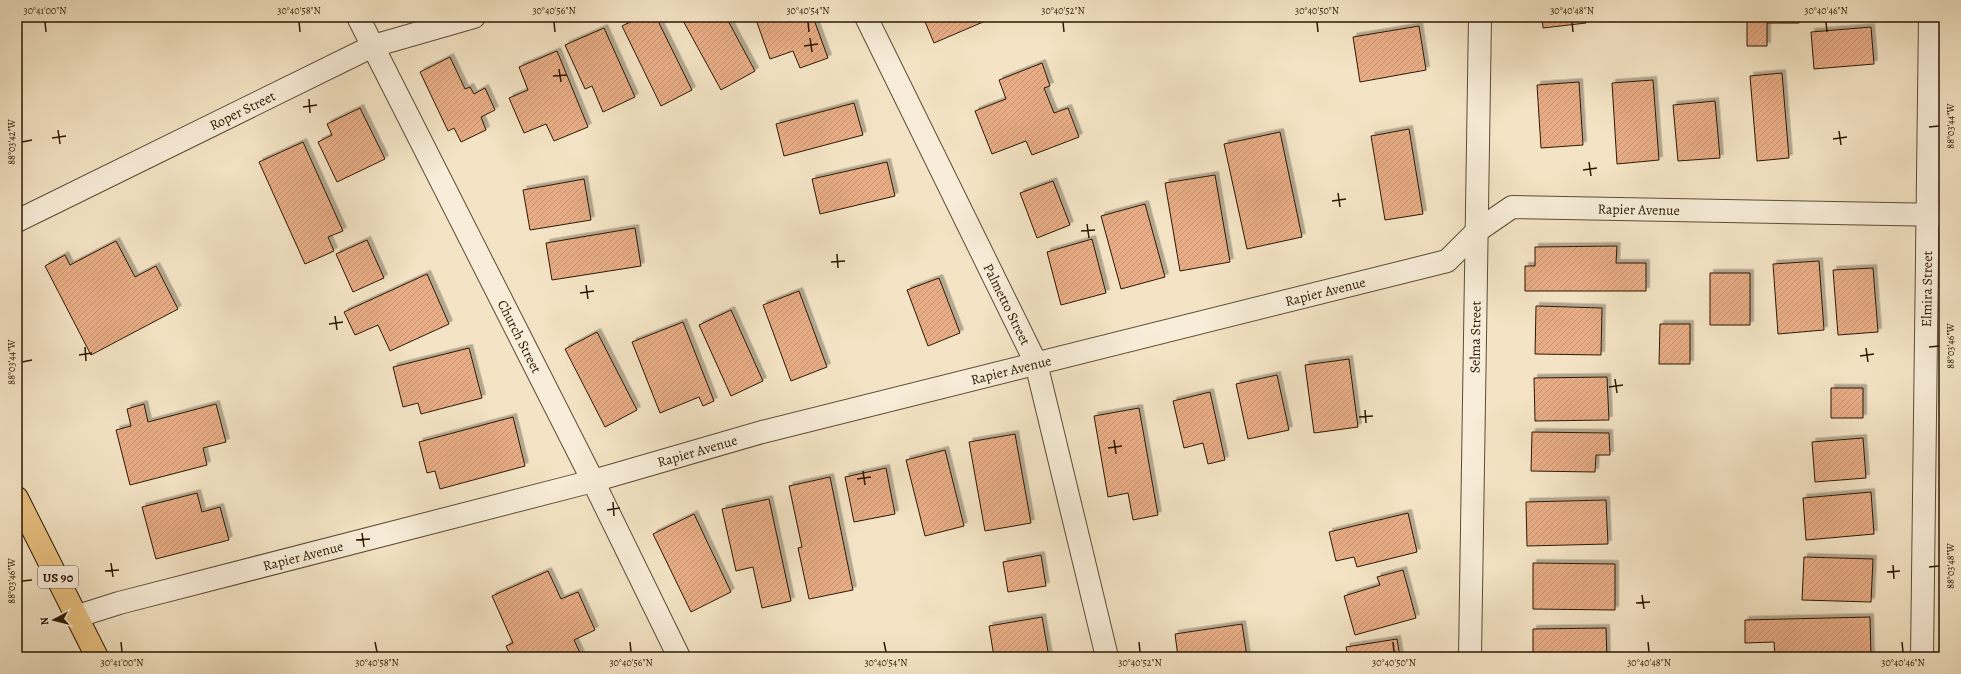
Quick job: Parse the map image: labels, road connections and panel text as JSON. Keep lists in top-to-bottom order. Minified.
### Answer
{"streets":{"main road":["US 90"],"street":["Roper Street","Rapier Avenue","Elmira Street","Palmetto Street","Church Street","Selma Street"]},"crossings":[["Roper Street","Church Street"],["Rapier Avenue","Elmira Street"],["Rapier Avenue","Palmetto Street"],["Rapier Avenue","Church Street"],["Rapier Avenue","Selma Street"],["Rapier Avenue","US 90"]],"north":"left","coordinates":["30°41'00\"N","30°40'58\"N","30°40'56\"N","30°40'54\"N","30°40'52\"N","30°40'50\"N","30°40'48\"N","30°40'46\"N","88°03'44\"W","88°03'42\"W","88°03'46\"W","88°03'48\"W"]}
